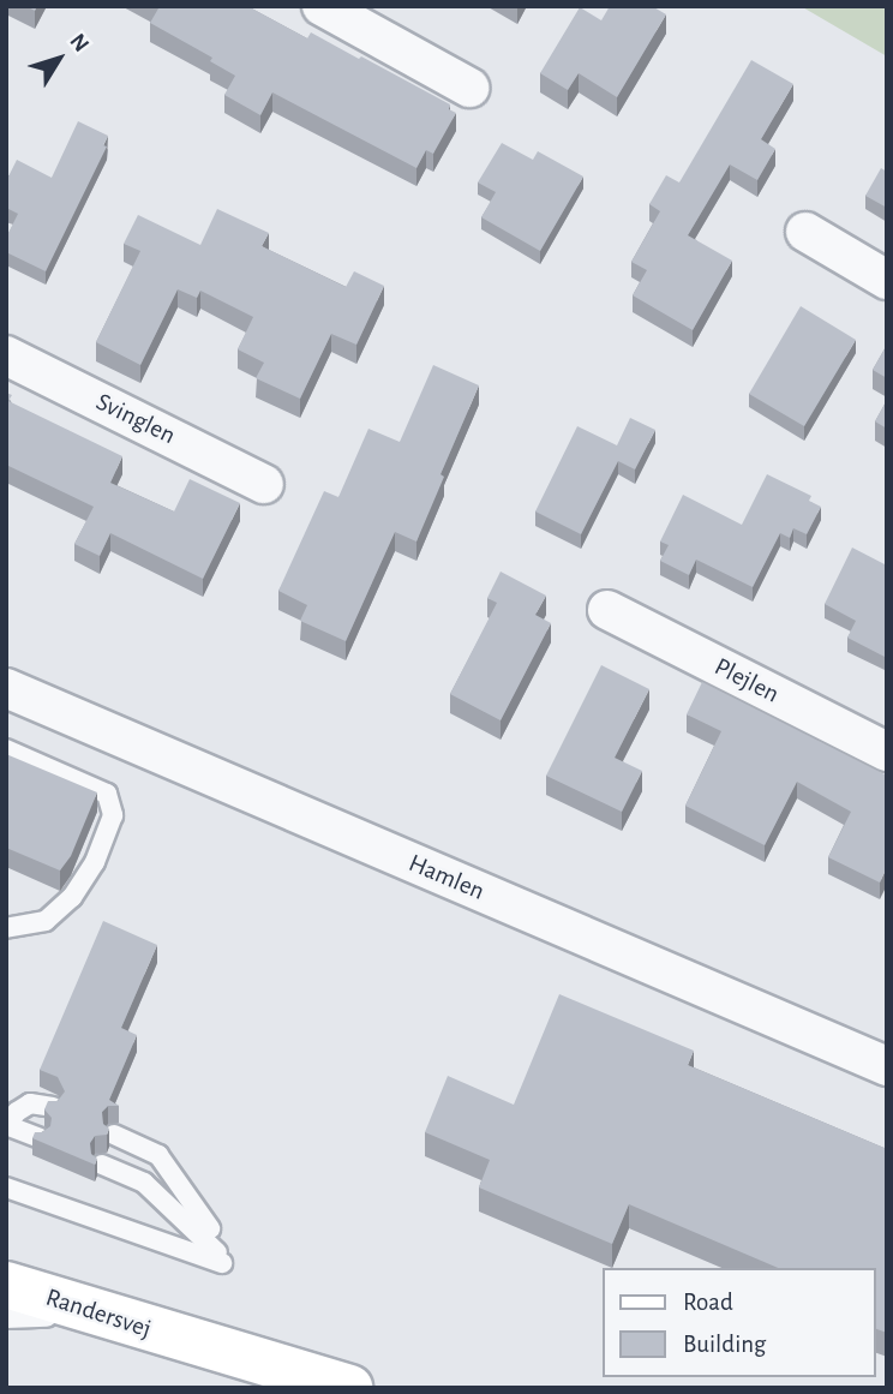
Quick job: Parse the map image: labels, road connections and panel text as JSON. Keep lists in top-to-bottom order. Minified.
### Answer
{"streets":{"street":["Svinglen","Plejlen","Hamlen","Randersvej"]},"legend":["Road","Building"],"north":"top right"}
